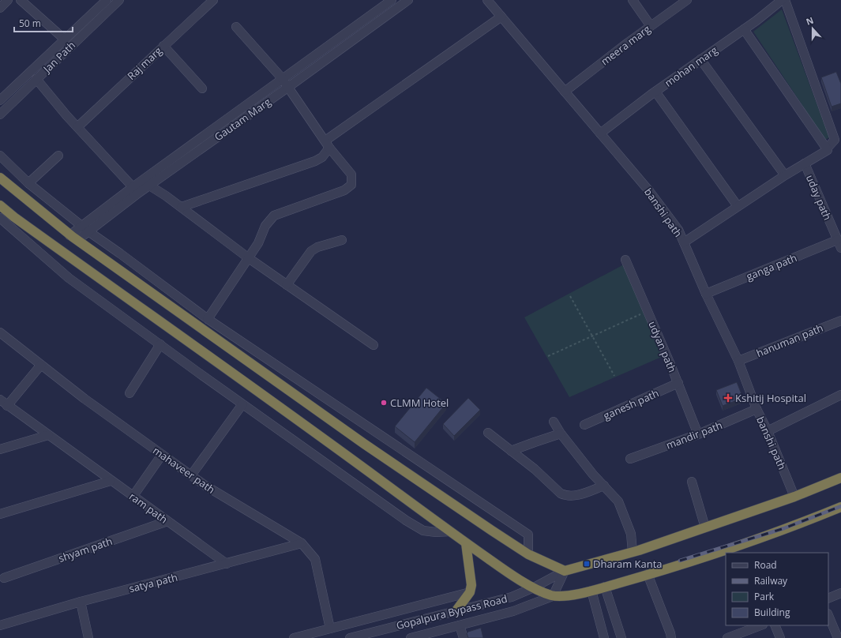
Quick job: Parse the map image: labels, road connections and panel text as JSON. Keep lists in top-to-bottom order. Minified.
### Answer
{"streets":{"street":["meera marg","Jan Path","Raj marg","mohan marg","Gautam Marg","uday path","banshi path","ganga path","hanuman path","udyan path","ganesh path","mandir path","mahaveer path","ram path","shyam path","satya path","Gopalpura Bypass Road"]},"crossings":[["meera marg","banshi path"],["mohan marg","banshi path"],["uday path","ganga path"],["banshi path","ganga path"],["banshi path","hanuman path"],["banshi path","mandir path"],["udyan path","ganesh path"],["udyan path","mandir path"],["ram path","shyam path"],["ram path","satya path"]],"places":{"health":["Kshitij Hospital"],"other":["CLMM Hotel"],"transit":["Dharam Kanta"]},"legend":["Road","Railway","Park","Building"],"scale_bar":"50 m","north":"top"}
